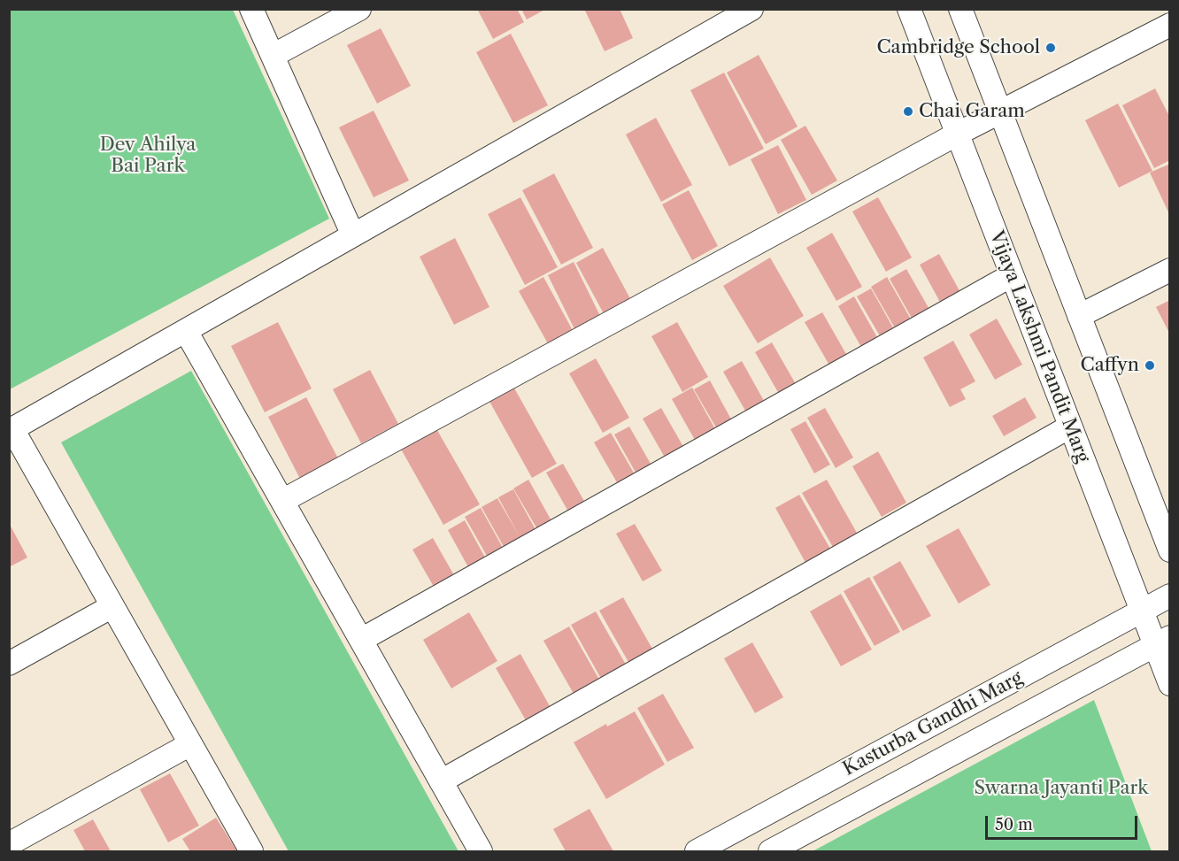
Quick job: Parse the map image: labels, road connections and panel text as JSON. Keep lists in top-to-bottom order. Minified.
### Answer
{"streets":{"street":["Vijaya Lakshmi Pandit Marg","Kasturba Gandhi Marg"]},"crossings":[["Vijaya Lakshmi Pandit Marg","Kasturba Gandhi Marg"]],"parks":["Dev Ahilya Bai Park","Swarna Jayanti Park"],"places":["Cambridge School","Chai Garam","Caffyn"],"scale_bar":"50 m"}
